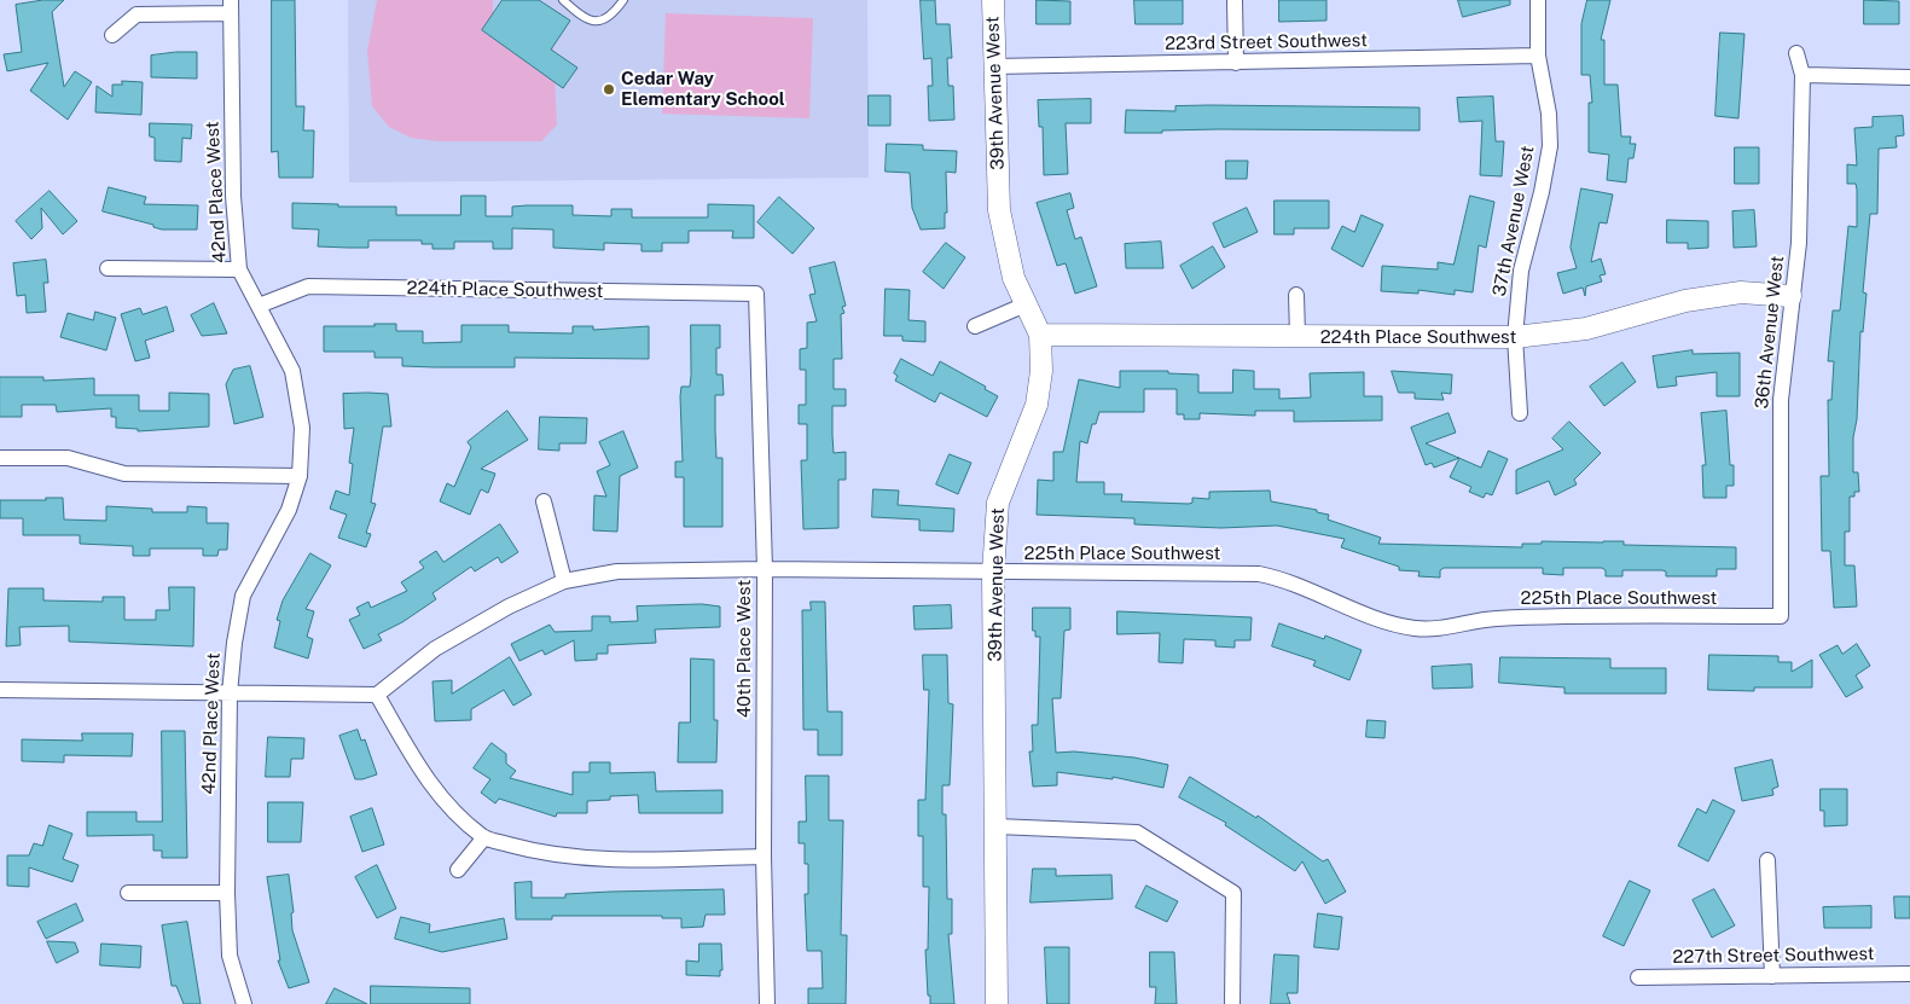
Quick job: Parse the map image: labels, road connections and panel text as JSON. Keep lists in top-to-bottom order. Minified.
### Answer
{"streets":{"street":["223rd Street Southwest","39th Avenue West","42nd Place West","37th Avenue West","224th Place Southwest","36th Avenue West","225th Place Southwest","40th Place West","227th Street Southwest"]},"crossings":[["223rd Street Southwest","39th Avenue West"],["223rd Street Southwest","37th Avenue West"],["39th Avenue West","224th Place Southwest"],["39th Avenue West","225th Place Southwest"],["42nd Place West","224th Place Southwest"],["37th Avenue West","224th Place Southwest"],["224th Place Southwest","36th Avenue West"],["224th Place Southwest","40th Place West"],["36th Avenue West","225th Place Southwest"],["225th Place Southwest","40th Place West"]],"places":["Cedar Way Elementary School"]}
